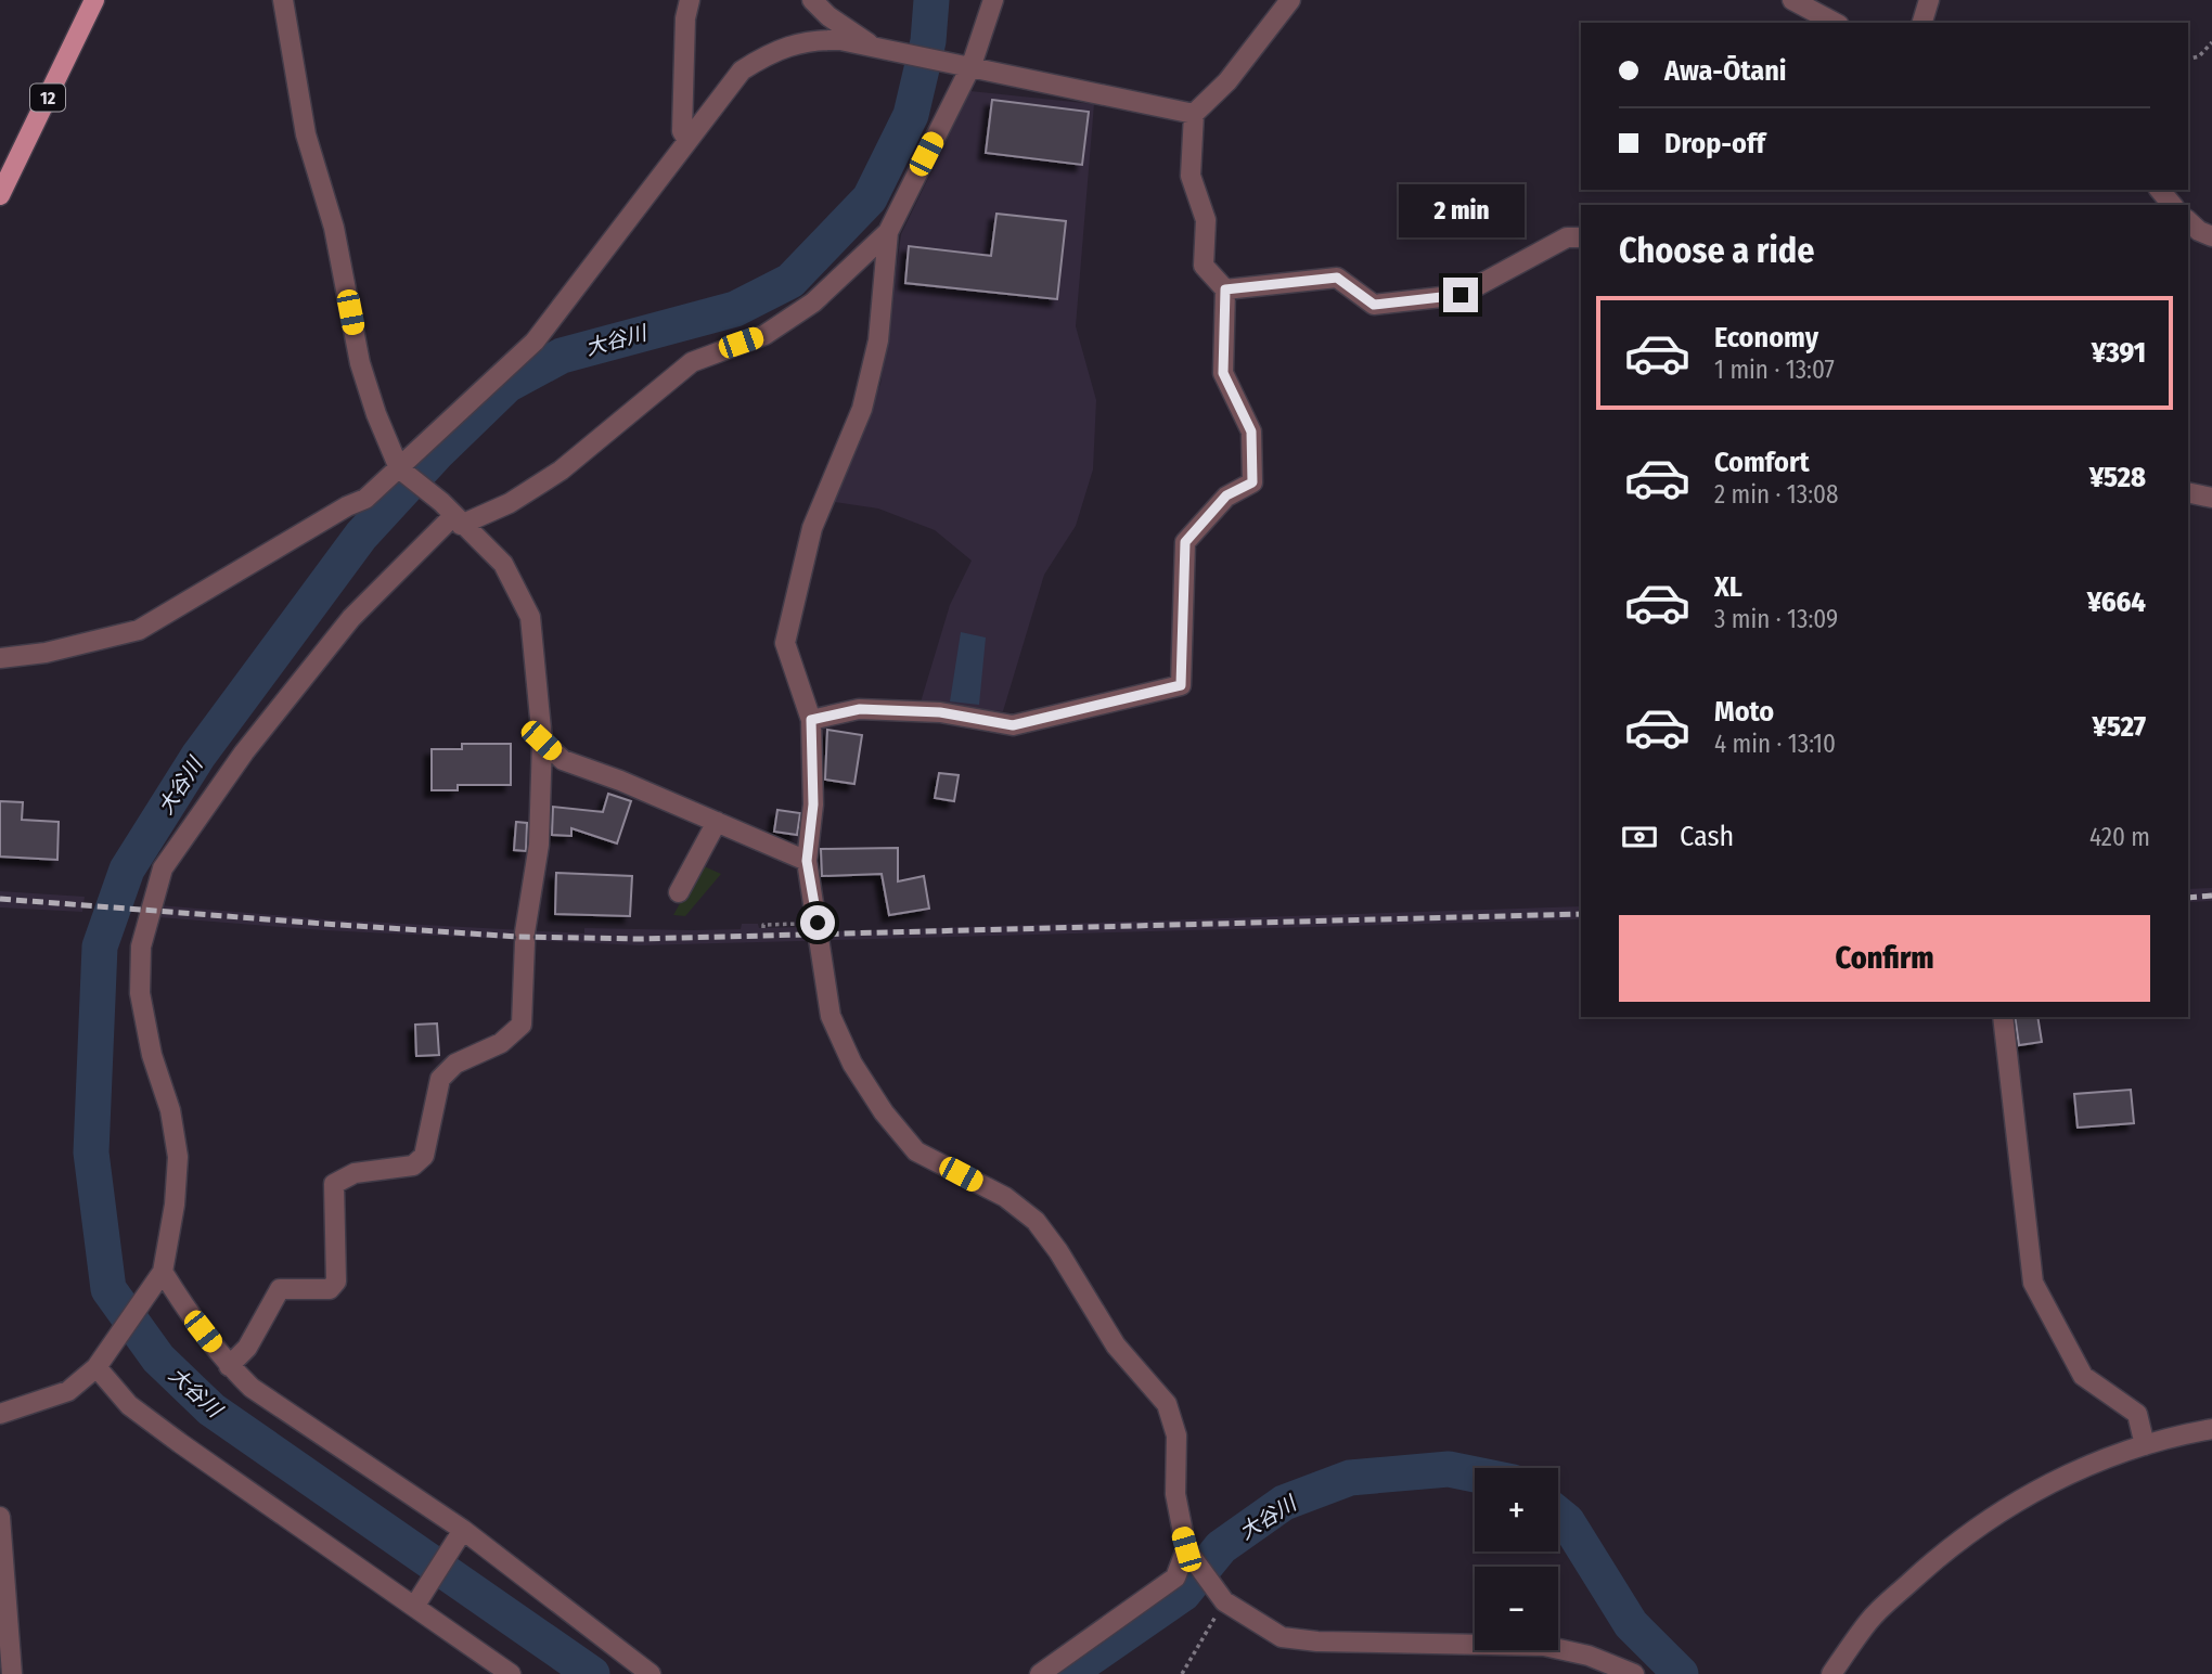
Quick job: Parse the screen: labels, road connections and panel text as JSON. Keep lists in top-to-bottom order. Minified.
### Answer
{"streets":{"main road":["12"]},"water":["大谷川"],"page":{"banner":["Awa-Ōtani","Drop-off"],"bubble":"2 min","heading":"Choose a ride","list":[{"name":"Economy","note":"1 min · 13:07","value":"¥391"},{"name":"Comfort","note":"2 min · 13:08","value":"¥528"},{"name":"XL","note":"3 min · 13:09","value":"¥664"},{"name":"Moto","note":"4 min · 13:10","value":"¥527"}],"pay":["Cash","420 m"],"buttons":"Confirm","map_buttons":["+","−"]}}
